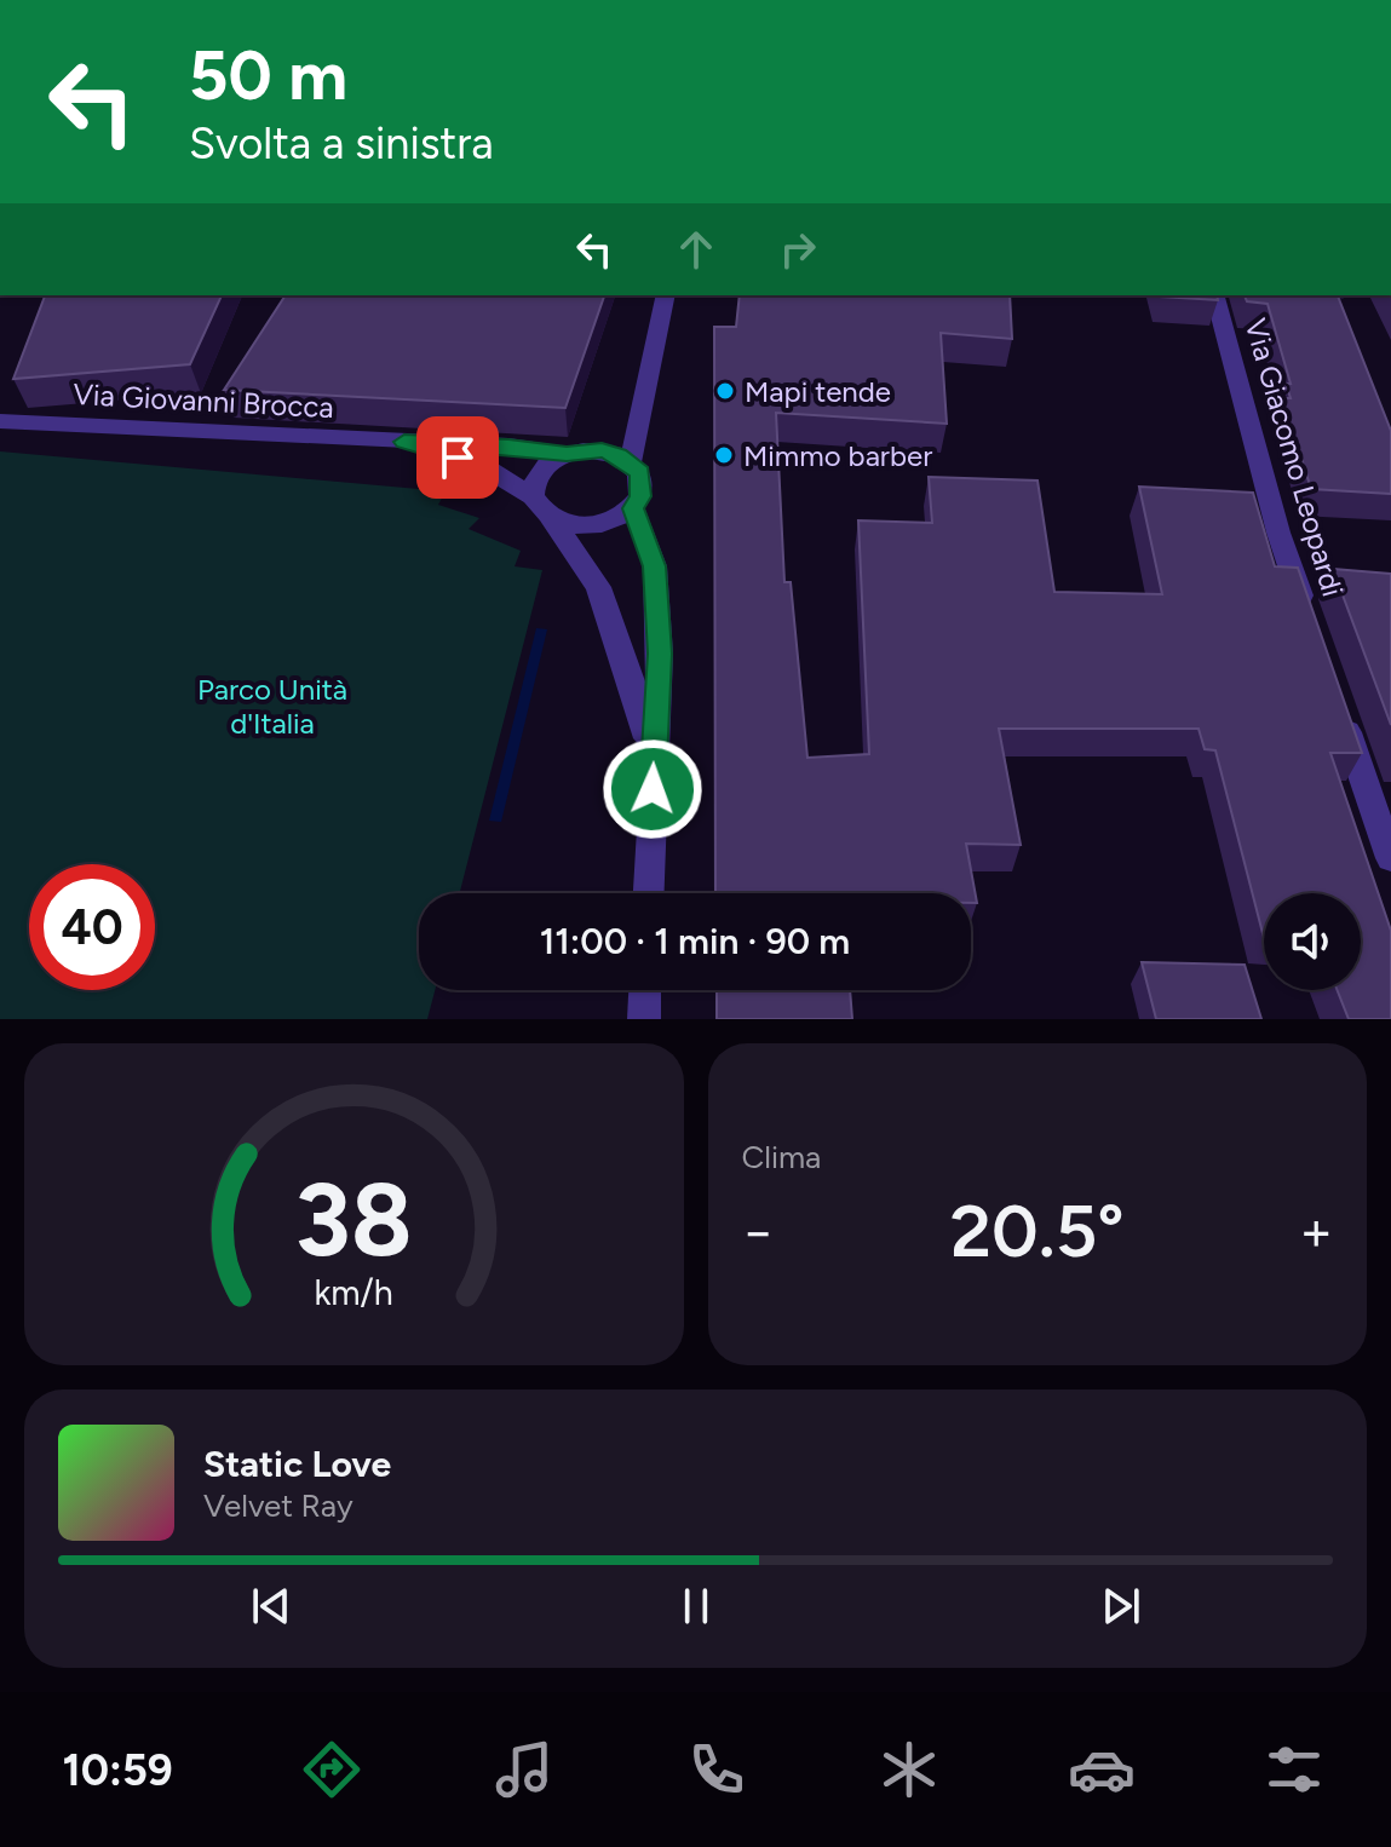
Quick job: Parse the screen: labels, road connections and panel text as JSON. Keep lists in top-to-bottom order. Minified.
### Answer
{"streets":{"street":["Via Giovanni Brocca","Via Giacomo Leopardi"]},"parks":["Parco Unità d'Italia"],"places":["Mapi tende","Mimmo barber"],"page":{"turn":["50 m","Svolta a sinistra"],"limit":"40","trip":"11:00 · 1 min · 90 m","tile":"Clima","heat":["−","20.5°","+"],"song":["Static Love","Velvet Ray"],"tabs":"10:59","gauge":["38","km/h"]}}
